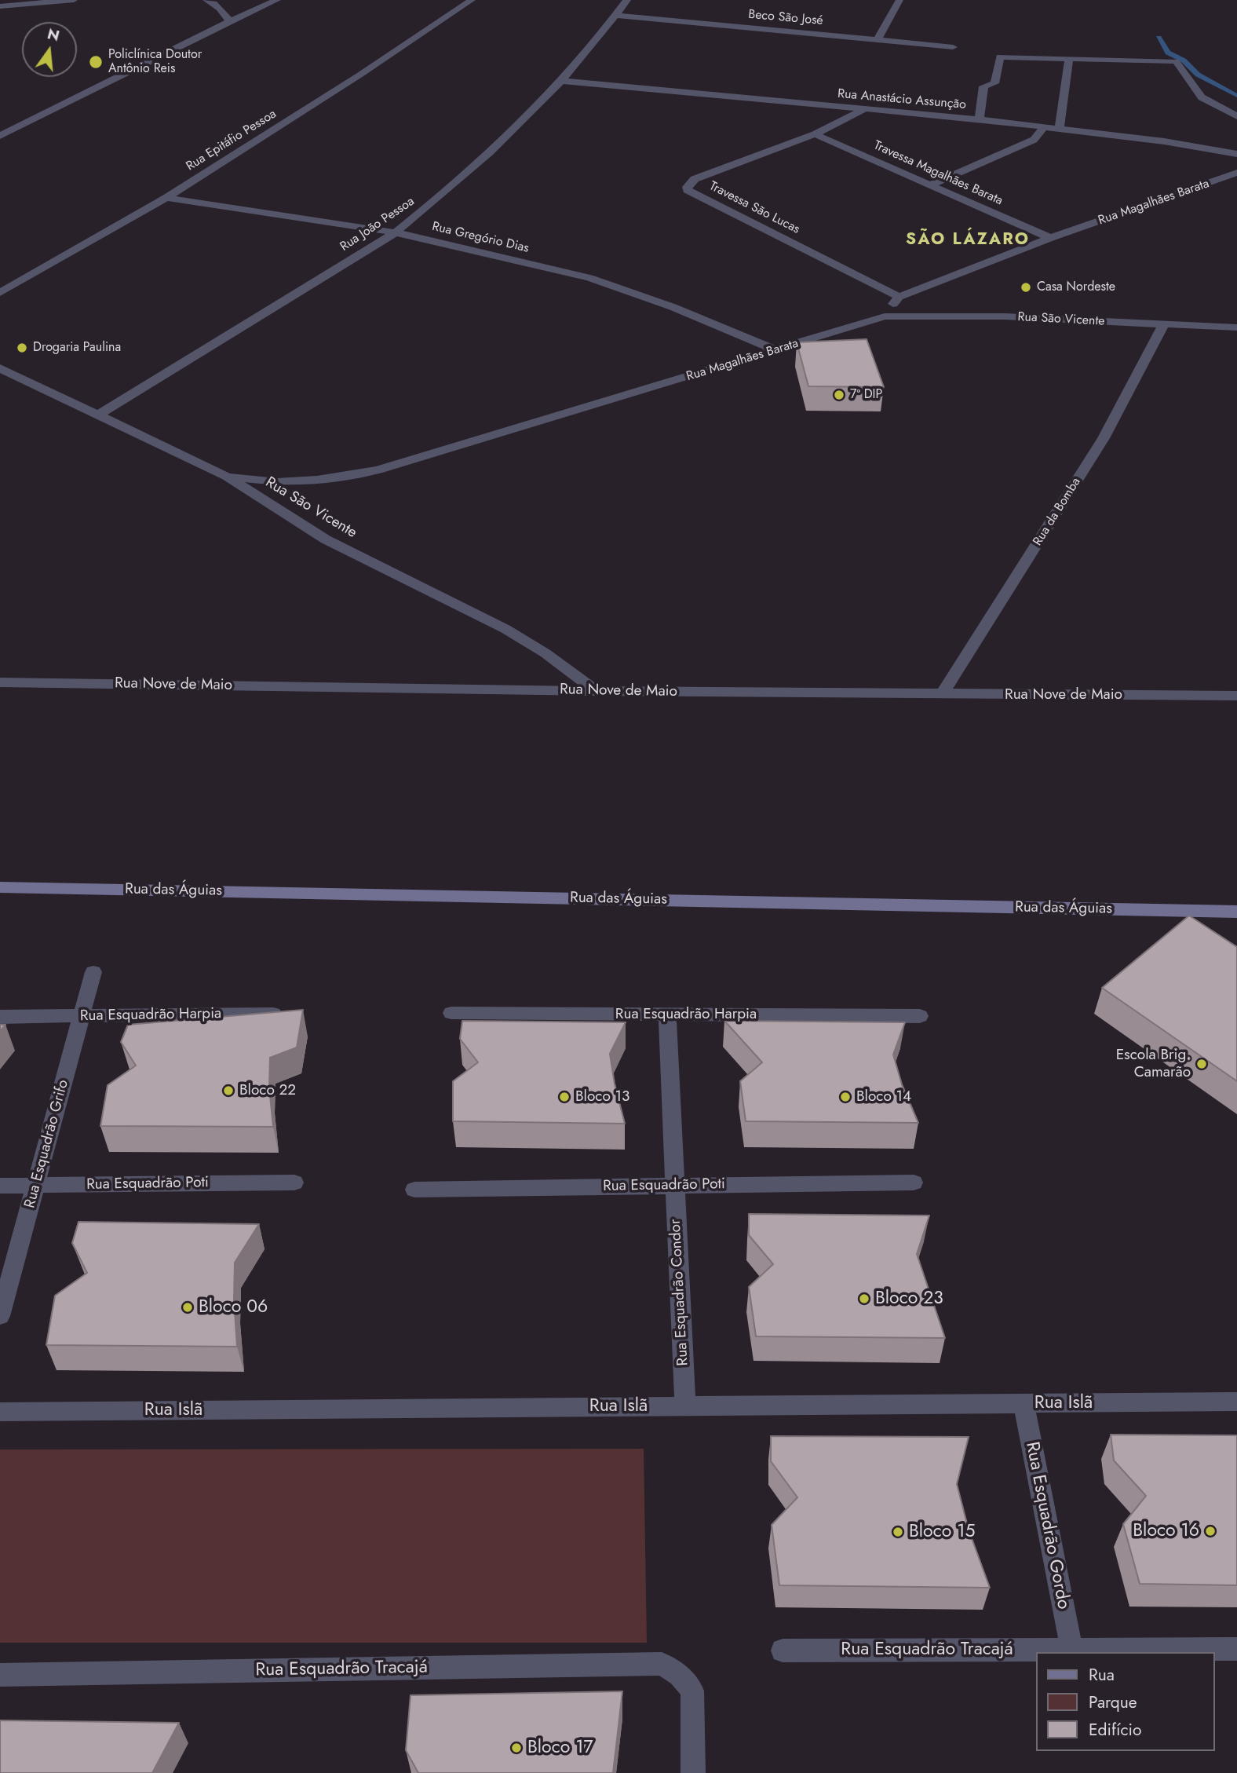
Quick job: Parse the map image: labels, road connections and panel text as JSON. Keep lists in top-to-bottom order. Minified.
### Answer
{"streets":{"street":["Beco São José","Rua Anastácio Assunção","Rua Epitáfio Pessoa","Travessa Magalhães Barata","Rua Magalhães Barata","Travessa São Lucas","Rua João Pessoa","Rua Gregório Dias","Rua São Vicente","Rua da Bomba","Rua Nove de Maio","Rua das Águias","Rua Esquadrão Harpia","Rua Esquadrão Grifo","Rua Esquadrão Poti","Rua Esquadrão Condor","Rua Islã","Rua Esquadrão Gordo","Rua Esquadrão Tracajá"]},"crossings":[["Beco São José","Rua João Pessoa"],["Rua Anastácio Assunção","Travessa São Lucas"],["Rua Anastácio Assunção","Rua João Pessoa"],["Rua Epitáfio Pessoa","Rua Gregório Dias"],["Travessa Magalhães Barata","Rua Magalhães Barata"],["Travessa Magalhães Barata","Travessa São Lucas"],["Rua Magalhães Barata","Travessa São Lucas"],["Rua Magalhães Barata","Rua Gregório Dias"],["Rua Magalhães Barata","Rua São Vicente"],["Rua João Pessoa","Rua Gregório Dias"],["Rua João Pessoa","Rua São Vicente"],["Rua São Vicente","Rua da Bomba"],["Rua São Vicente","Rua Nove de Maio"],["Rua da Bomba","Rua Nove de Maio"],["Rua Esquadrão Harpia","Rua Esquadrão Grifo"],["Rua Esquadrão Harpia","Rua Esquadrão Condor"],["Rua Esquadrão Grifo","Rua Esquadrão Poti"],["Rua Esquadrão Poti","Rua Esquadrão Condor"],["Rua Esquadrão Condor","Rua Islã"],["Rua Islã","Rua Esquadrão Gordo"],["Rua Esquadrão Gordo","Rua Esquadrão Tracajá"]],"districts":["SÃO LÁZARO"],"places":["Policlínica Doutor Antônio Reis","Casa Nordeste","Drogaria Paulina","7º DIP","Escola Brig. Camarão","Bloco 22","Bloco 13","Bloco 14","Bloco 23","Bloco 06","Bloco 16","Bloco 15","Bloco 17"],"legend":["Rua","Parque","Edifício"],"north":"top"}
